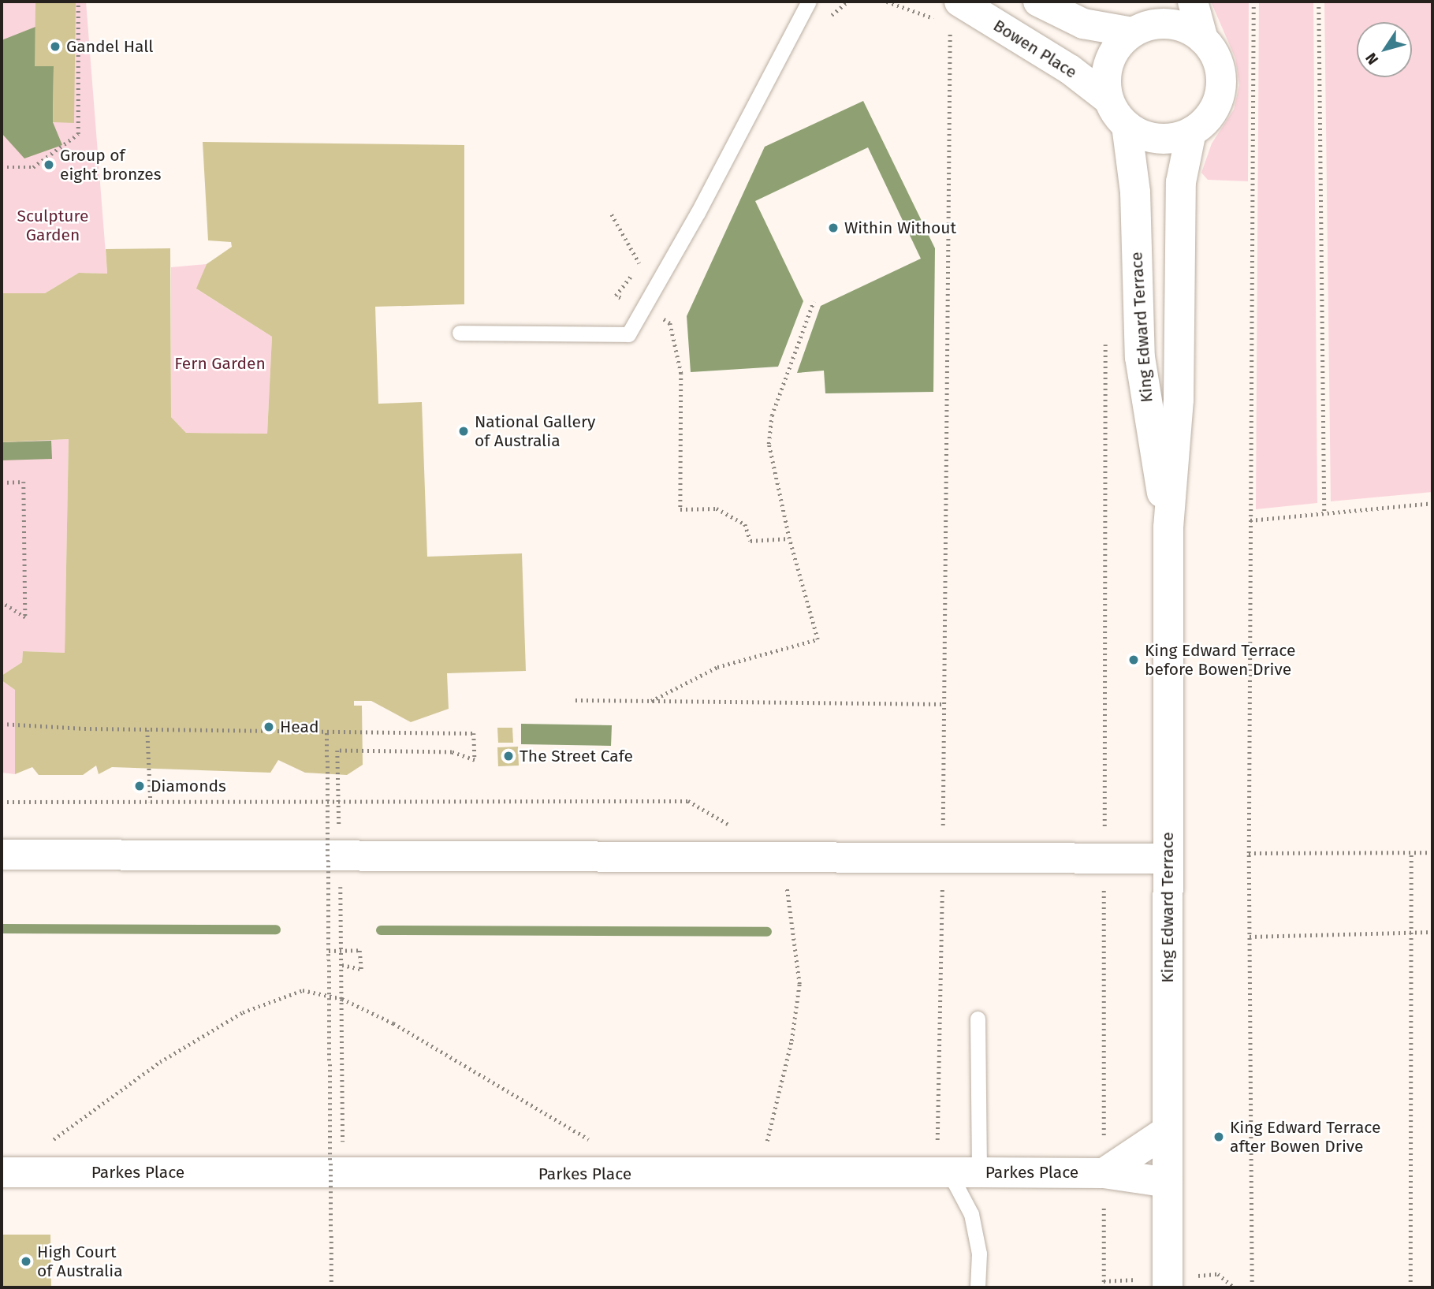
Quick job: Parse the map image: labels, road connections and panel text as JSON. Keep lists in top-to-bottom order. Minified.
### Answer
{"streets":{"street":["Bowen Place","King Edward Terrace","Parkes Place"]},"crossings":[["Bowen Place","King Edward Terrace"],["King Edward Terrace","Parkes Place"]],"parks":["Sculpture Garden","Fern Garden"],"places":["Gandel Hall","Group of eight bronzes","Within Without","National Gallery of Australia","King Edward Terrace before Bowen Drive","Head","The Street Cafe","Diamonds","King Edward Terrace after Bowen Drive","High Court of Australia"],"north":"bottom left"}
